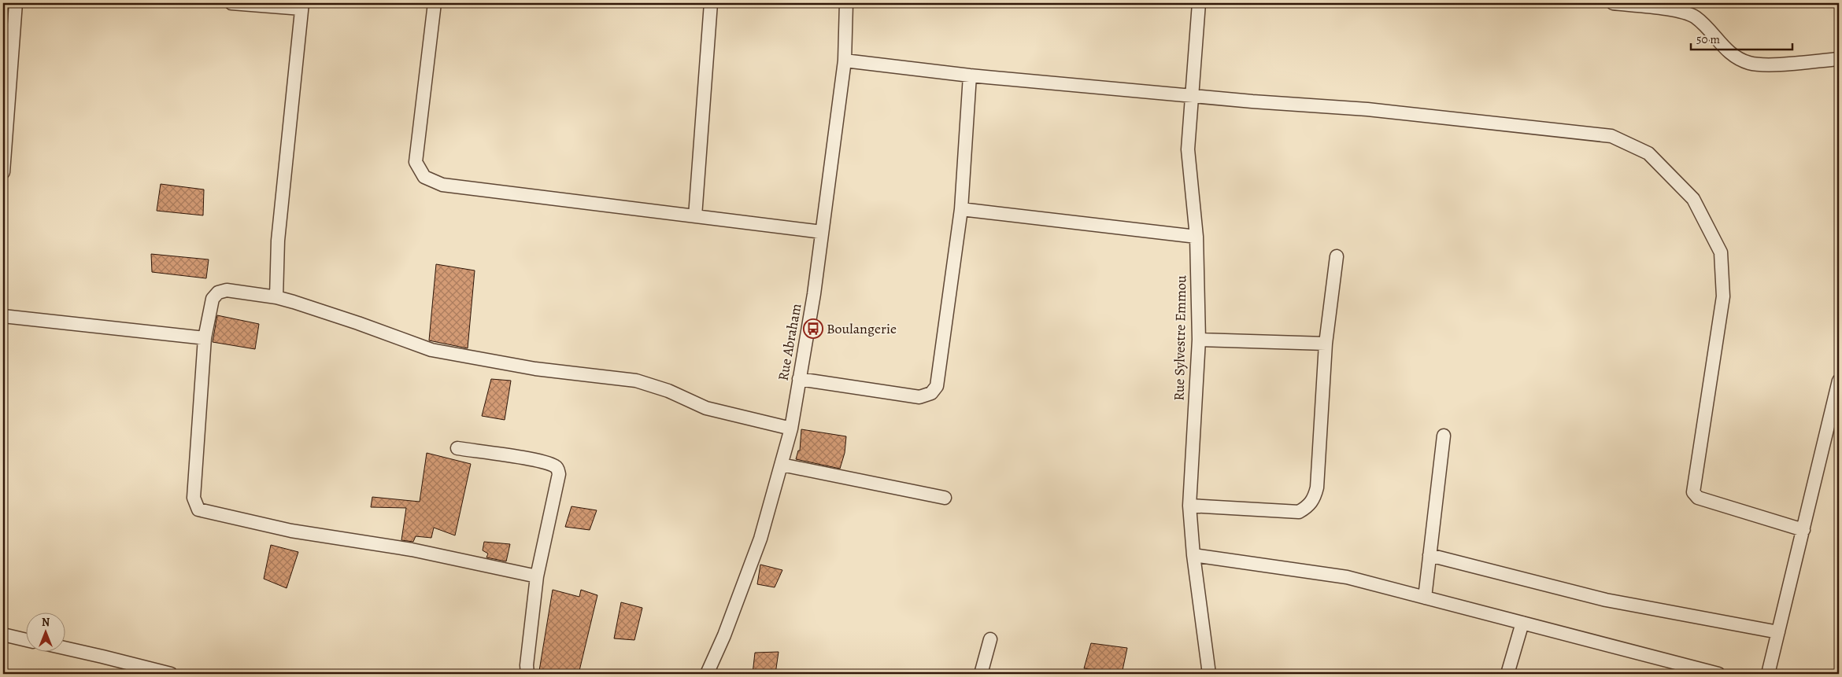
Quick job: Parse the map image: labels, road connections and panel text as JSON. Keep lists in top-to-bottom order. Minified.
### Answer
{"streets":{"street":["Rue Sylvestre Emmou","Rue Abraham"]},"places":{"bus stop":["Boulangerie"]},"scale_bar":"50 m","north":"top"}
